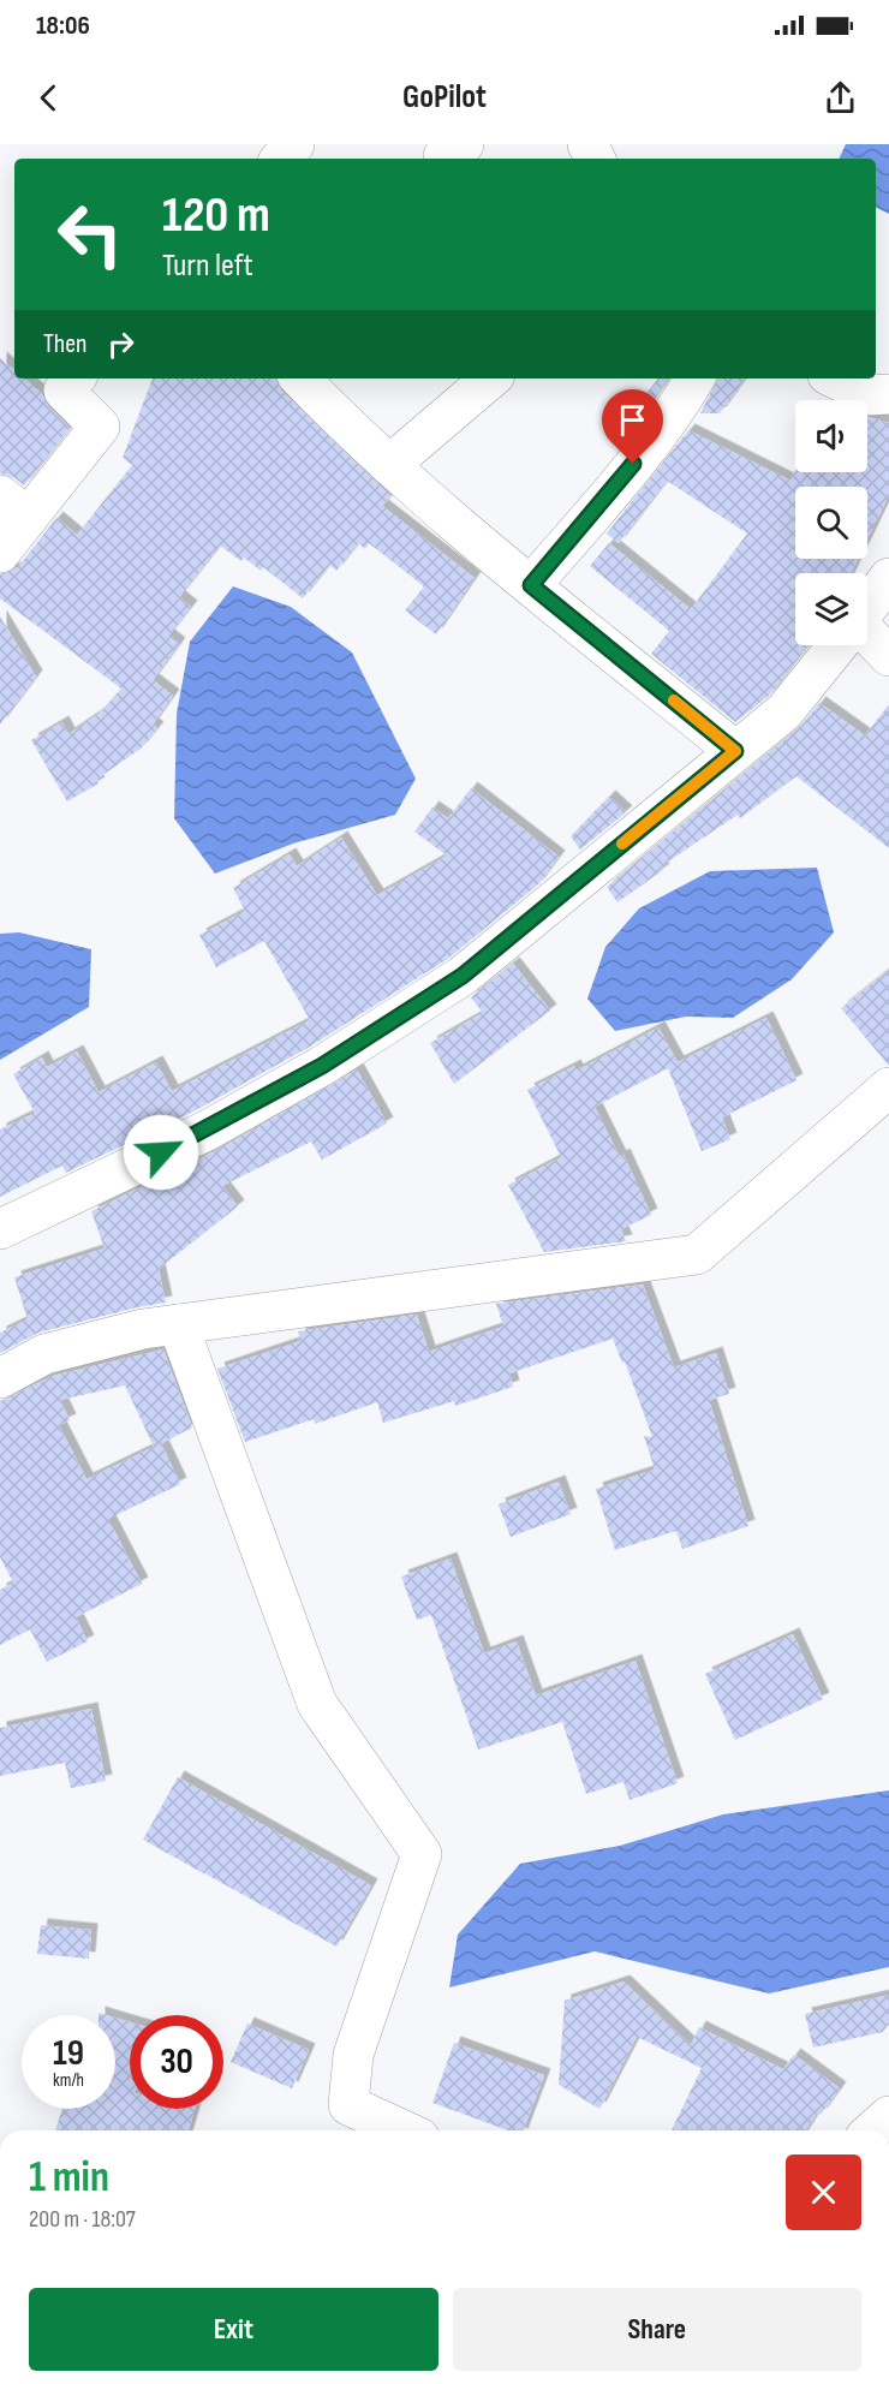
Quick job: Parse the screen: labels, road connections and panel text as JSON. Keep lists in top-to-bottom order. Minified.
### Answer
{"page":{"status":"18:06","header":"GoPilot","turn":["120 m","Turn left"],"then":"Then","speed":"19 km/h","limit":"30","heading":["1 min","200 m · 18:07"],"buttons":["Exit","Share"]}}
